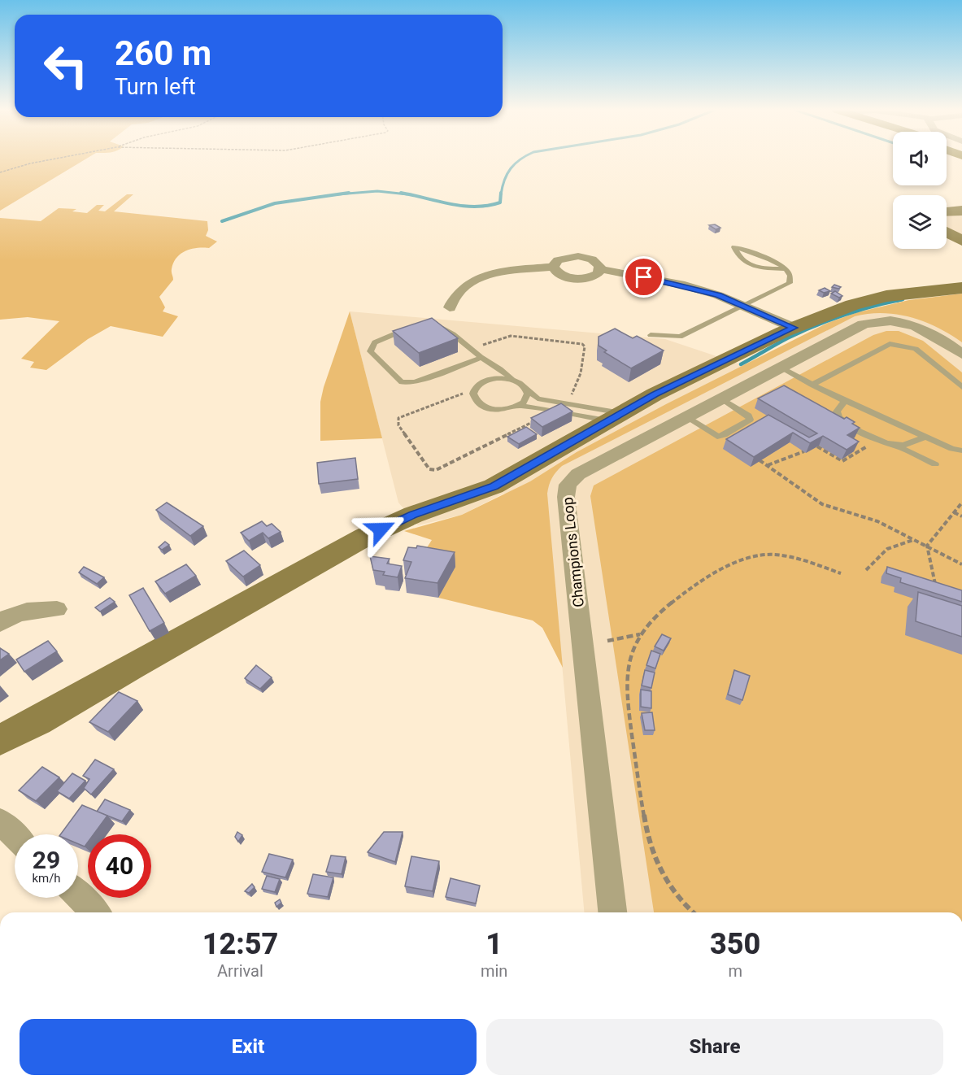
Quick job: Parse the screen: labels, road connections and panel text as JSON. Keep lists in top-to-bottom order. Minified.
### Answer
{"streets":{"street":["Champions Loop"]},"page":{"turn":["260 m","Turn left"],"speed":"29 km/h","limit":"40","eta":["12:57","Arrival","1","min","350","m"],"buttons":["Exit","Share"]}}
